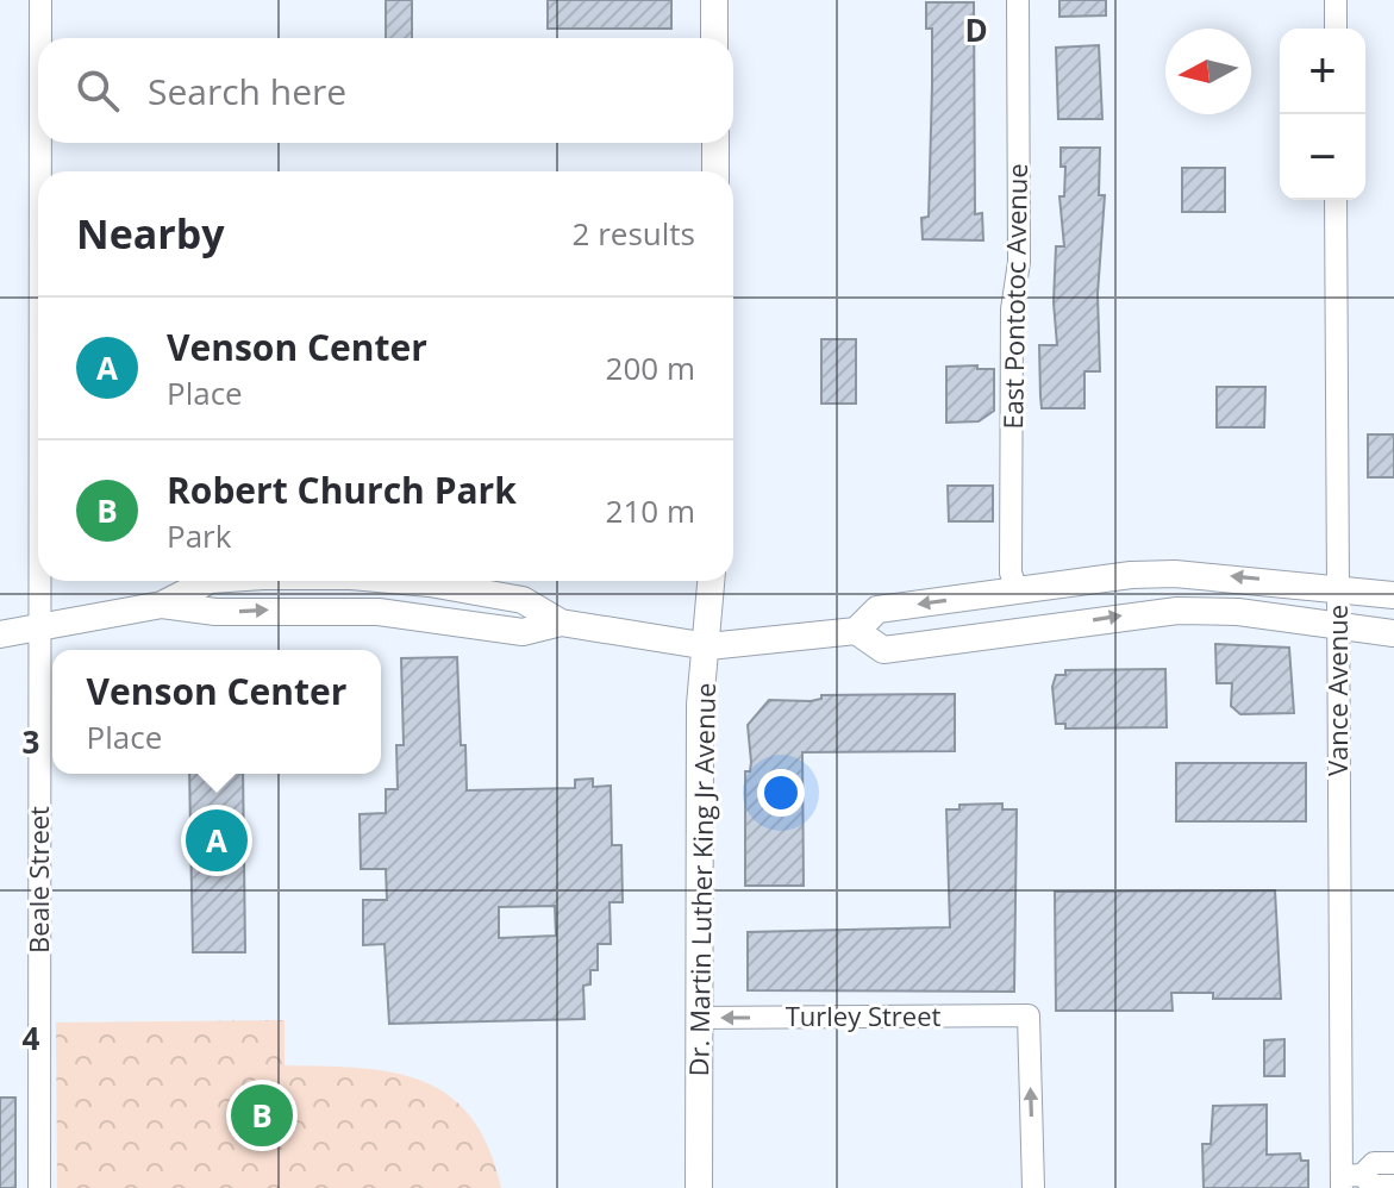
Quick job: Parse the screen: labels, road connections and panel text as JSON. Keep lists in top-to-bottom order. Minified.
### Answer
{"streets":{"main road":["Dr. Martin Luther King Jr Avenue"],"street":["East Pontotoc Avenue","Vance Avenue","Beale Street","Turley Street"]},"crossings":[["Dr. Martin Luther King Jr Avenue","Turley Street"]],"north":"left","page":{"map_buttons":["+","−"],"search":"Search here","heading":["Nearby","2 results"],"list":[{"mark":"A","name":"Venson Center","note":"Place","value":"200 m"},{"mark":"B","name":"Robert Church Park","note":"Park","value":"210 m"}],"popup":["Venson Center","Place"],"pins":["A","B"]},"grid":{"columns":["D"],"rows":["3","4"]}}
